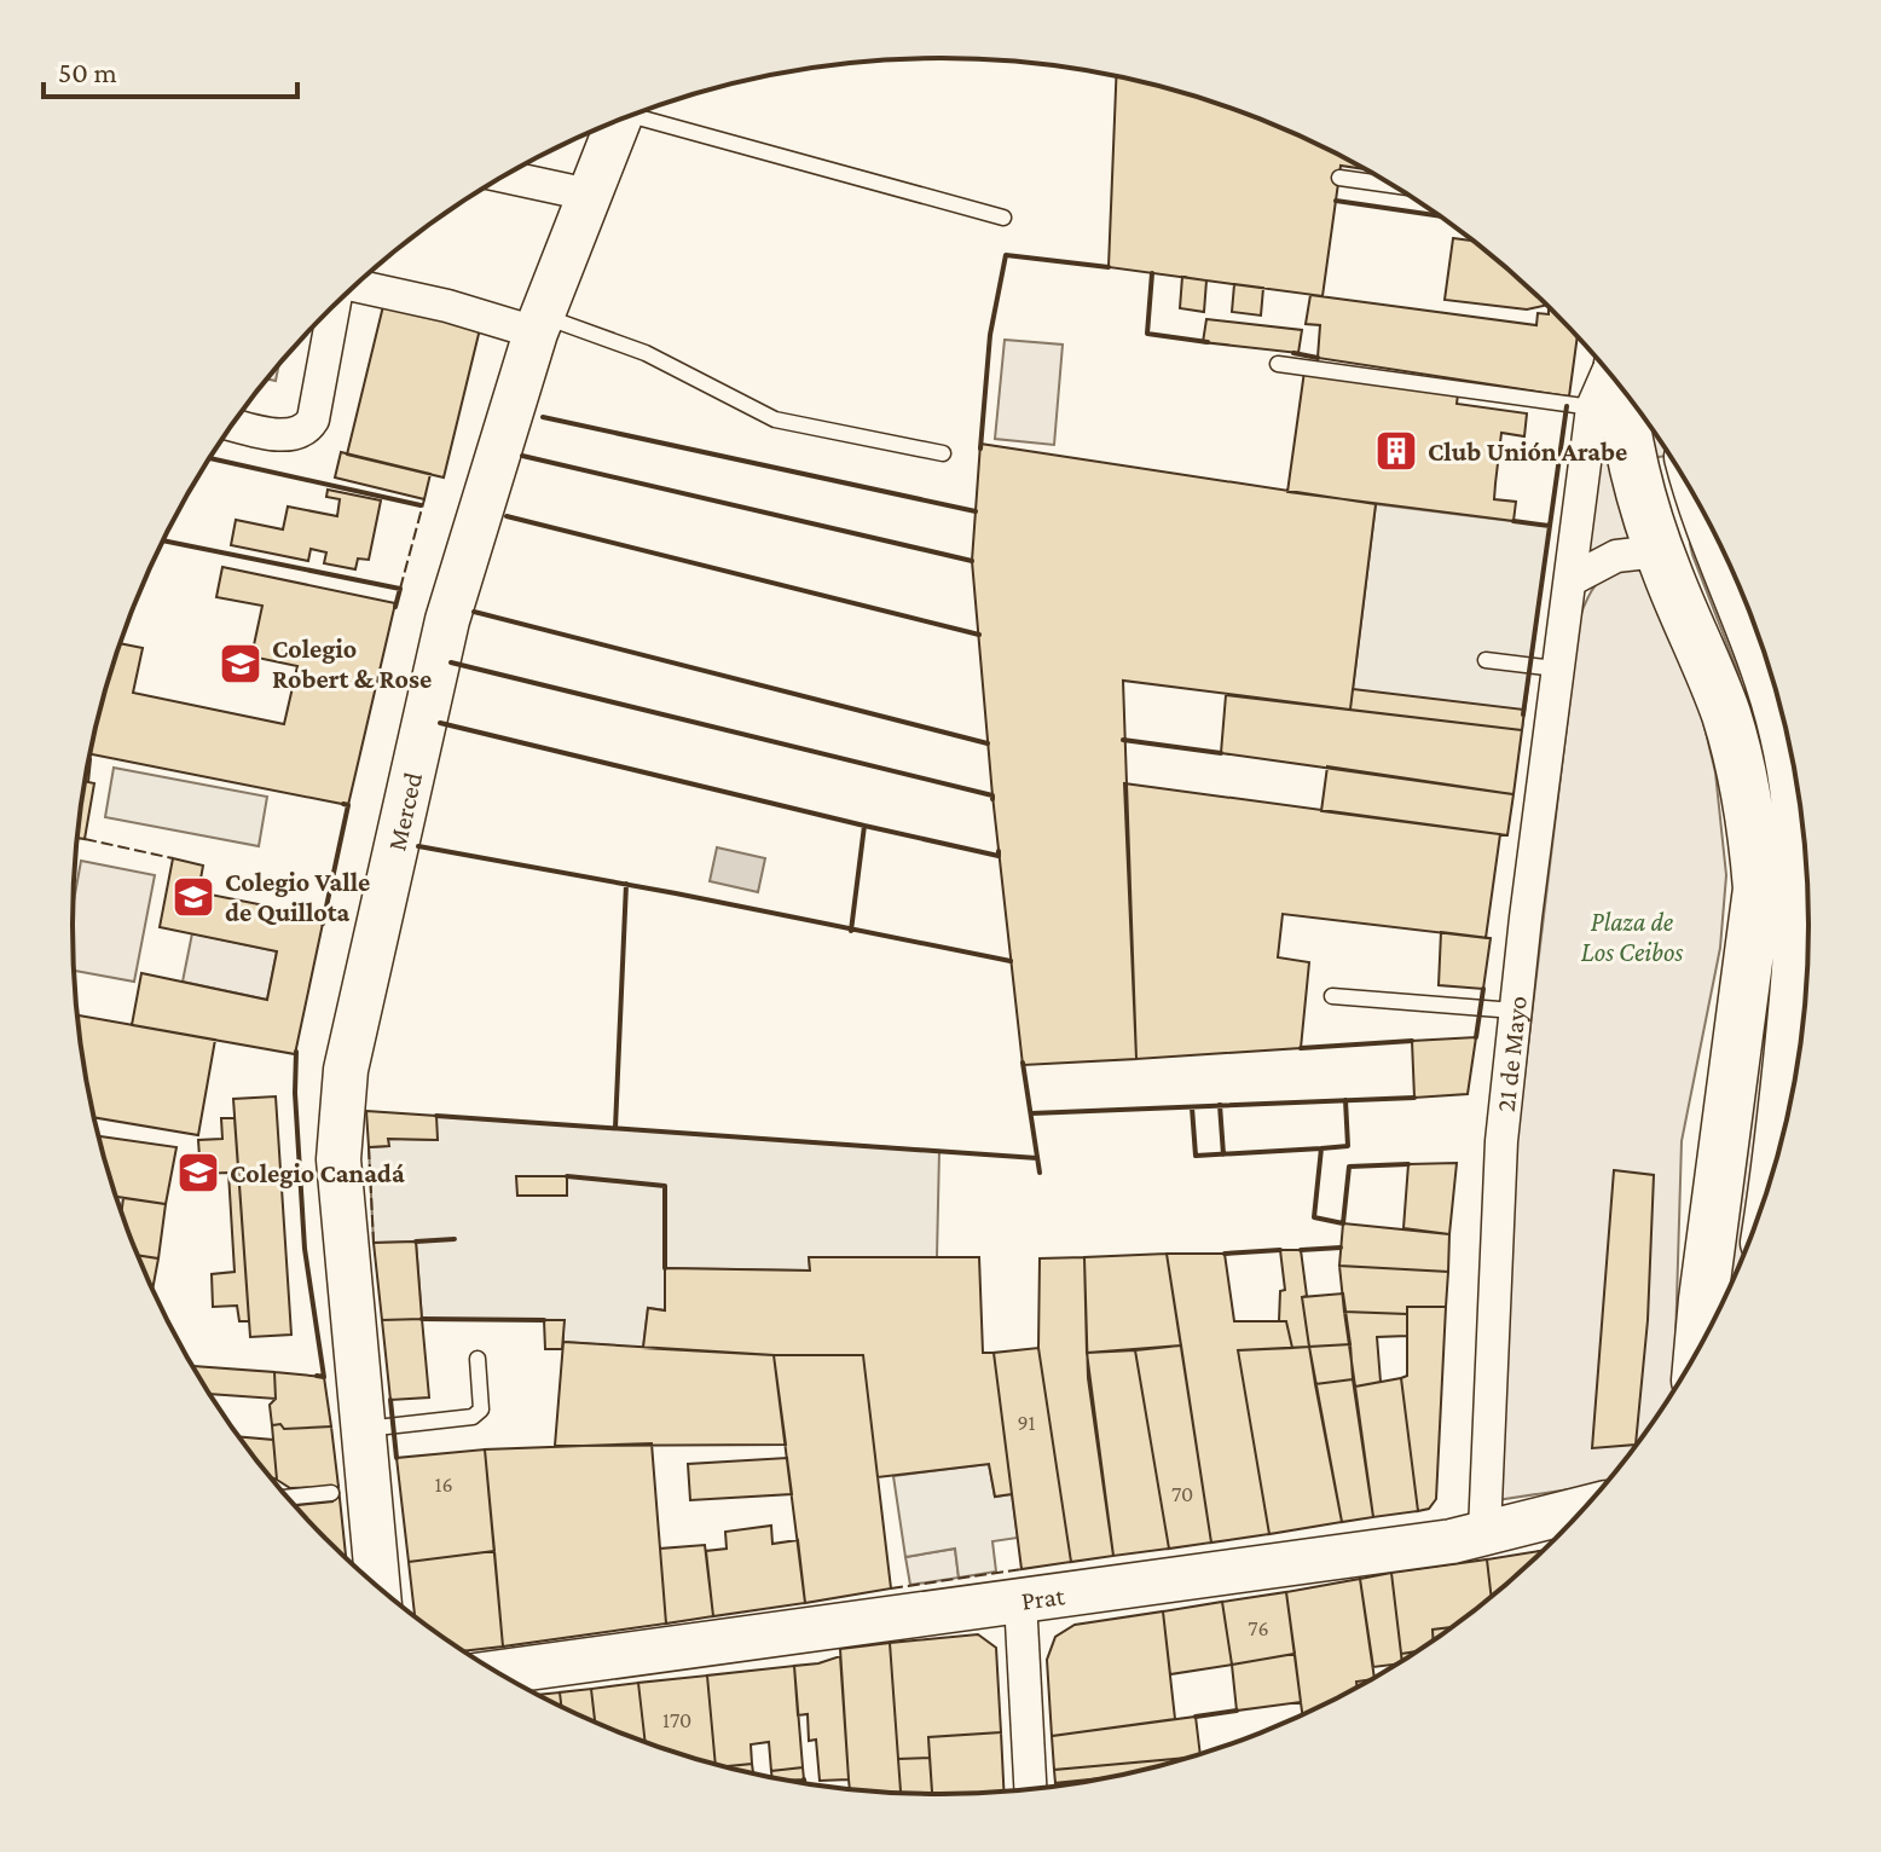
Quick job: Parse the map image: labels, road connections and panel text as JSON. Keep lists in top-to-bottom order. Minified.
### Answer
{"streets":{"main road":["Merced","Prat"],"street":["21 de Mayo"]},"crossings":[["21 de Mayo","Prat"]],"parks":["Plaza de Los Ceibos"],"places":{"building":["Club Unión Arabe"],"school or university":["Colegio Robert & Rose","Colegio Valle de Quillota","Colegio Canadá"]},"house_numbers":["91","16","70","76","170"],"scale_bar":"50 m"}
